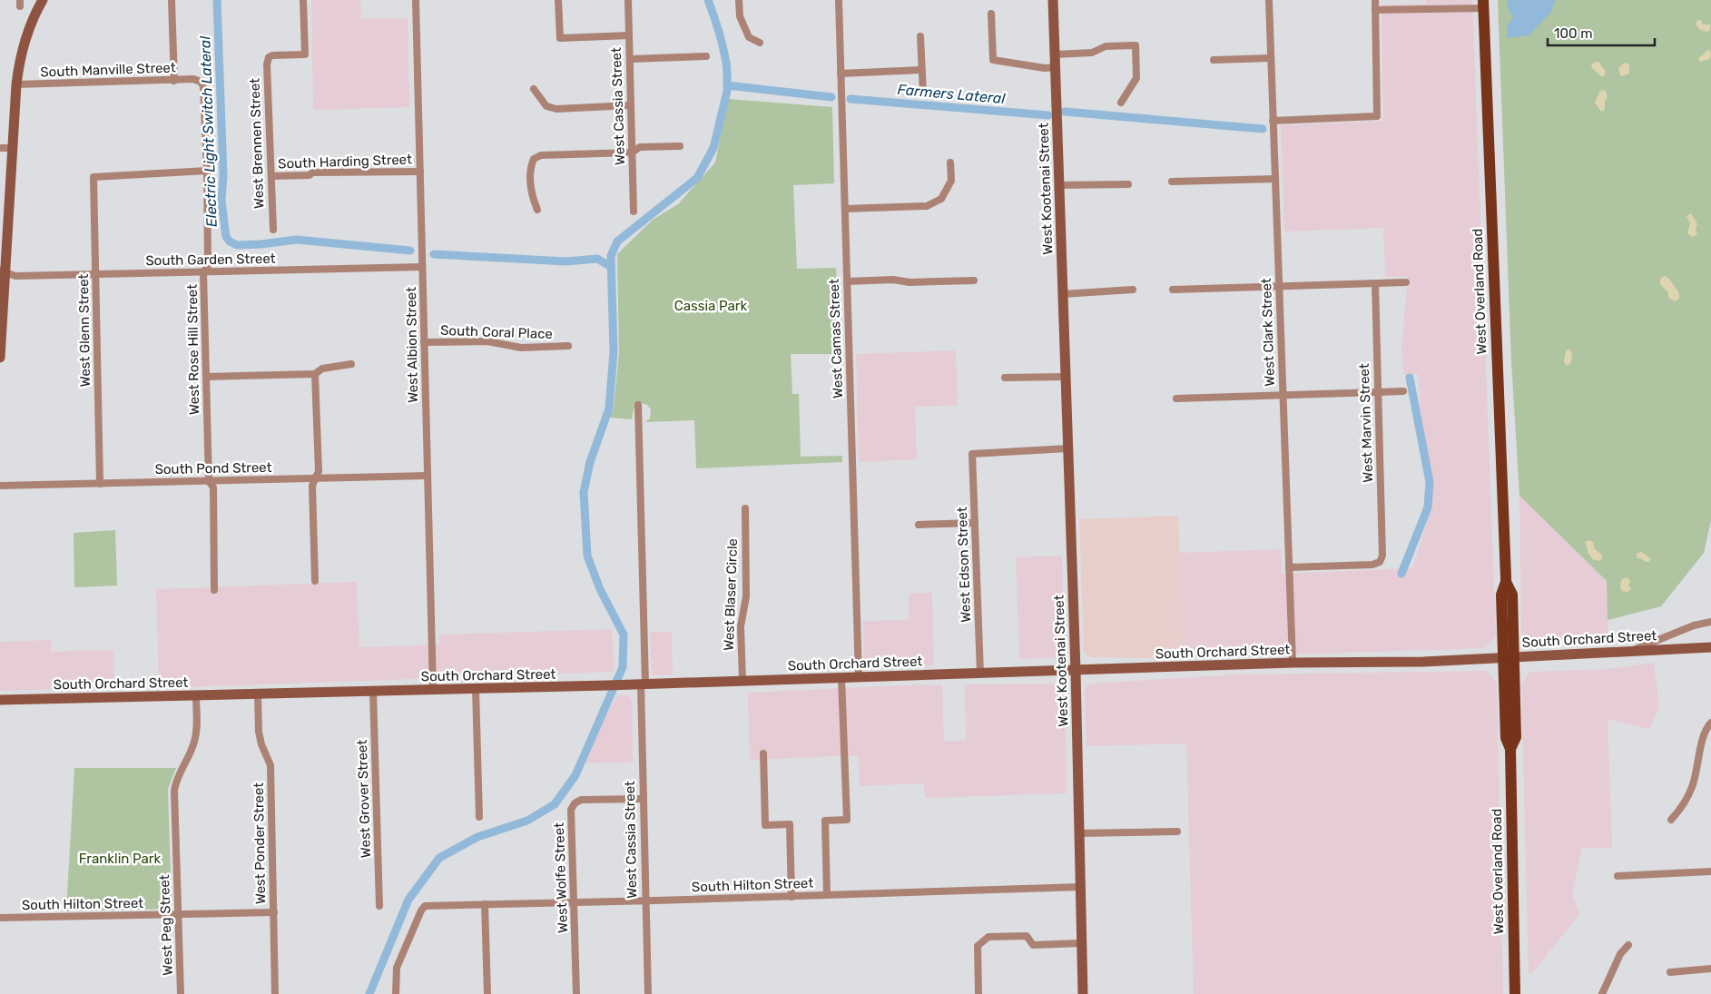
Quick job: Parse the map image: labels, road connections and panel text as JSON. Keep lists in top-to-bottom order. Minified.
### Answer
{"streets":{"main road":["West Kootenai Street","West Overland Road","South Orchard Street"],"street":["South Manville Street","West Cassia Street","West Brennen Street","South Harding Street","South Garden Street","West Glenn Street","South Coral Place","West Clark Street","West Camas Street","West Albion Street","West Rose Hill Street","West Marvin Street","South Pond Street","West Edson Street","West Blaser Circle","West Grover Street","West Ponder Street","West Wolfe Street","South Hilton Street","West Peg Street"]},"crossings":[["South Manville Street","West Rose Hill Street"],["West Cassia Street","South Orchard Street"],["West Cassia Street","West Wolfe Street"],["West Cassia Street","South Hilton Street"],["West Brennen Street","South Harding Street"],["South Harding Street","West Albion Street"],["West Kootenai Street","West Edson Street"],["West Kootenai Street","South Orchard Street"],["West Kootenai Street","South Hilton Street"],["South Garden Street","West Glenn Street"],["South Garden Street","West Albion Street"],["South Garden Street","West Rose Hill Street"],["West Overland Road","South Orchard Street"],["West Glenn Street","West Rose Hill Street"],["West Glenn Street","South Pond Street"],["South Coral Place","West Albion Street"],["West Clark Street","West Marvin Street"],["West Clark Street","South Orchard Street"],["West Camas Street","South Orchard Street"],["West Albion Street","South Pond Street"],["West Albion Street","South Orchard Street"],["West Rose Hill Street","South Pond Street"],["West Edson Street","South Orchard Street"],["West Blaser Circle","South Orchard Street"],["South Orchard Street","West Grover Street"],["South Orchard Street","West Ponder Street"],["South Orchard Street","West Peg Street"],["West Ponder Street","South Hilton Street"],["West Wolfe Street","South Hilton Street"],["South Hilton Street","West Peg Street"]],"water":["Farmers Lateral","Electric Light Switch Lateral"],"parks":["Cassia Park","Franklin Park"],"scale_bar":"100 m"}
